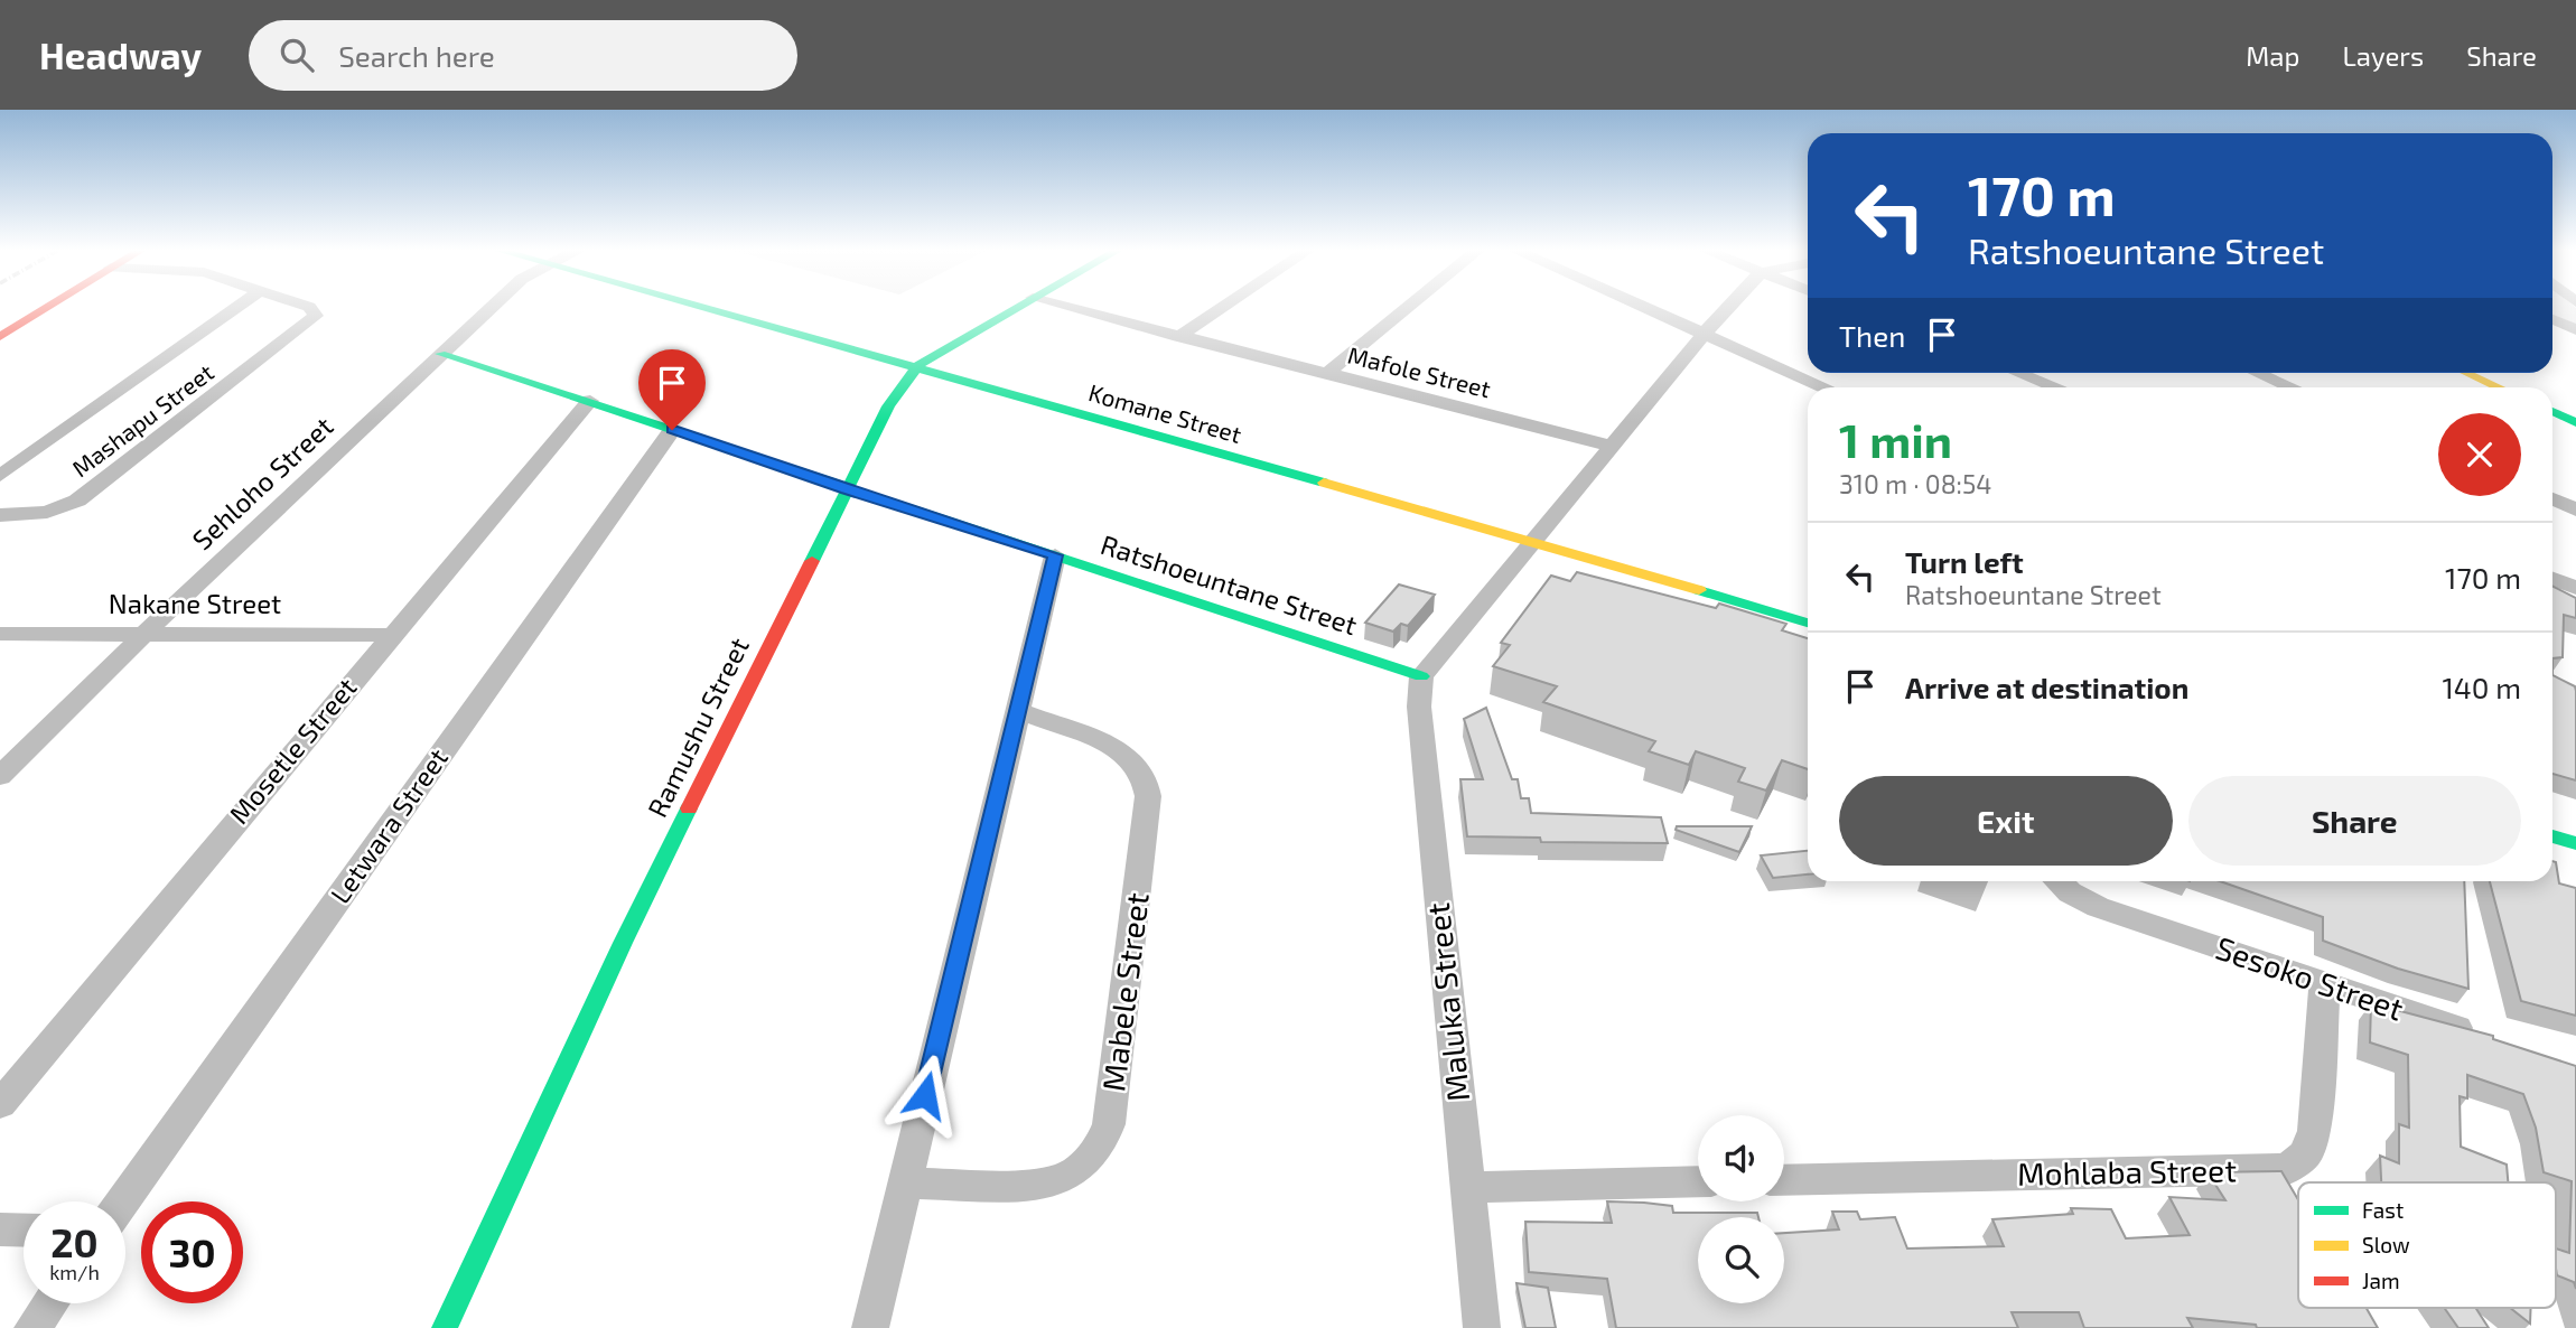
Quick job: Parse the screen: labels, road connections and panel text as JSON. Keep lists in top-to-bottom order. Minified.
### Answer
{"streets":{"street":["Mafole Street","Komane Street","Mashapu Street","Sehloho Street","Ratshoeuntane Street","Nakane Street","Ramushu Street","Mosetle Street","Letwara Street","Sesoko Street","Mabele Street","Maluka Street","Mohlaba Street"]},"crossings":[["Komane Street","Ramushu Street"],["Sehloho Street","Ratshoeuntane Street"],["Sehloho Street","Nakane Street"],["Ratshoeuntane Street","Ramushu Street"],["Ratshoeuntane Street","Mosetle Street"],["Ratshoeuntane Street","Letwara Street"],["Ratshoeuntane Street","Maluka Street"],["Nakane Street","Mosetle Street"],["Sesoko Street","Mohlaba Street"]],"legend":["Fast","Slow","Jam"],"page":{"header":"Headway","search":"Search here","nav":["Map","Layers","Share"],"turn":["170 m","Ratshoeuntane Street"],"then":"Then","heading":["1 min","310 m · 08:54"],"list":[{"name":"Turn left","note":"Ratshoeuntane Street","value":"170 m"},{"name":"Arrive at destination","value":"140 m"}],"buttons":["Exit","Share"],"speed":"20 km/h","limit":"30"}}
